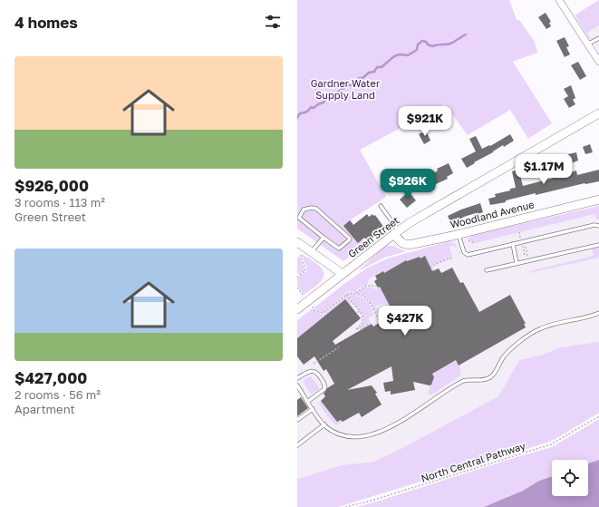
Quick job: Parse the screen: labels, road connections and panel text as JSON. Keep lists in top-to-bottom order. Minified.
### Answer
{"streets":{"street":["Woodland Avenue","Green Street"],"path":["North Central Pathway"]},"crossings":[["Woodland Avenue","Green Street"]],"parks":["Gardner Water Supply Land"],"page":{"heading":"4 homes","list":[{"name":"$926,000","note":"3 rooms · 113 m² · Green Street"},{"name":"$427,000","note":"2 rooms · 56 m² · Apartment"}],"price":["$921K","$1.17M","$926K","$427K"]}}
